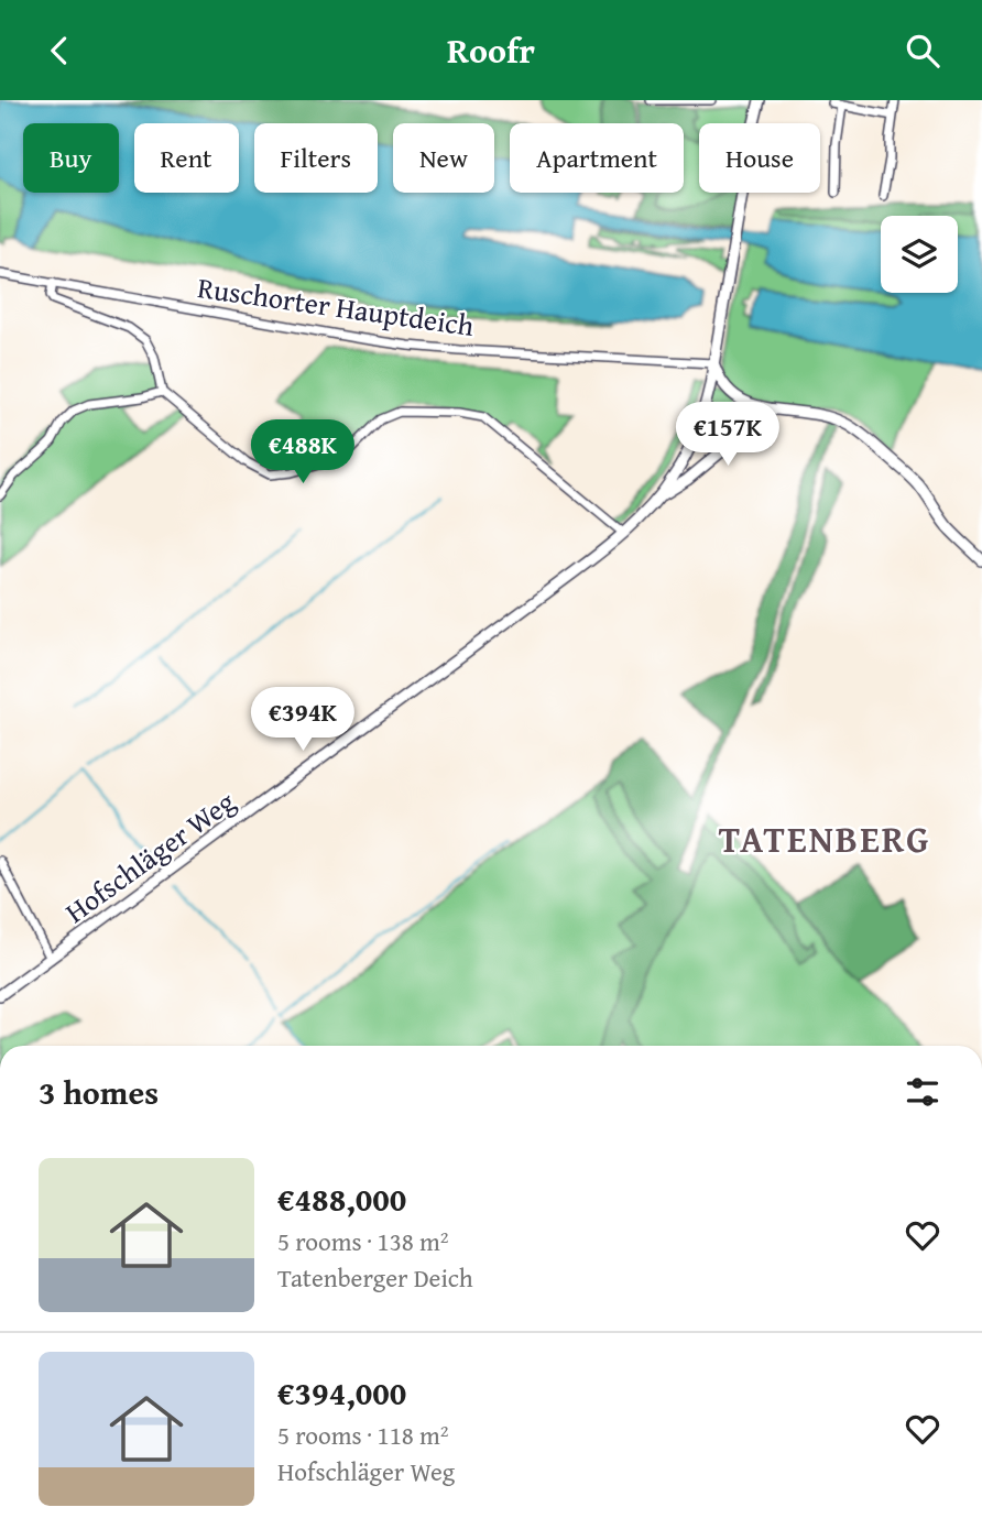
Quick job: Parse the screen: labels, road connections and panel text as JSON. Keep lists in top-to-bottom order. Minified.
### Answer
{"streets":{"street":["Ruschorter Hauptdeich","Hofschläger Weg"]},"districts":["TATENBERG"],"page":{"header":"Roofr","chip":["Buy","Rent","Filters","New","Apartment","House"],"price":["€157K","€488K","€394K"],"heading":"3 homes","list":[{"name":"€488,000","note":"5 rooms · 138 m² · Tatenberger Deich"},{"name":"€394,000","note":"5 rooms · 118 m² · Hofschläger Weg"}]}}
